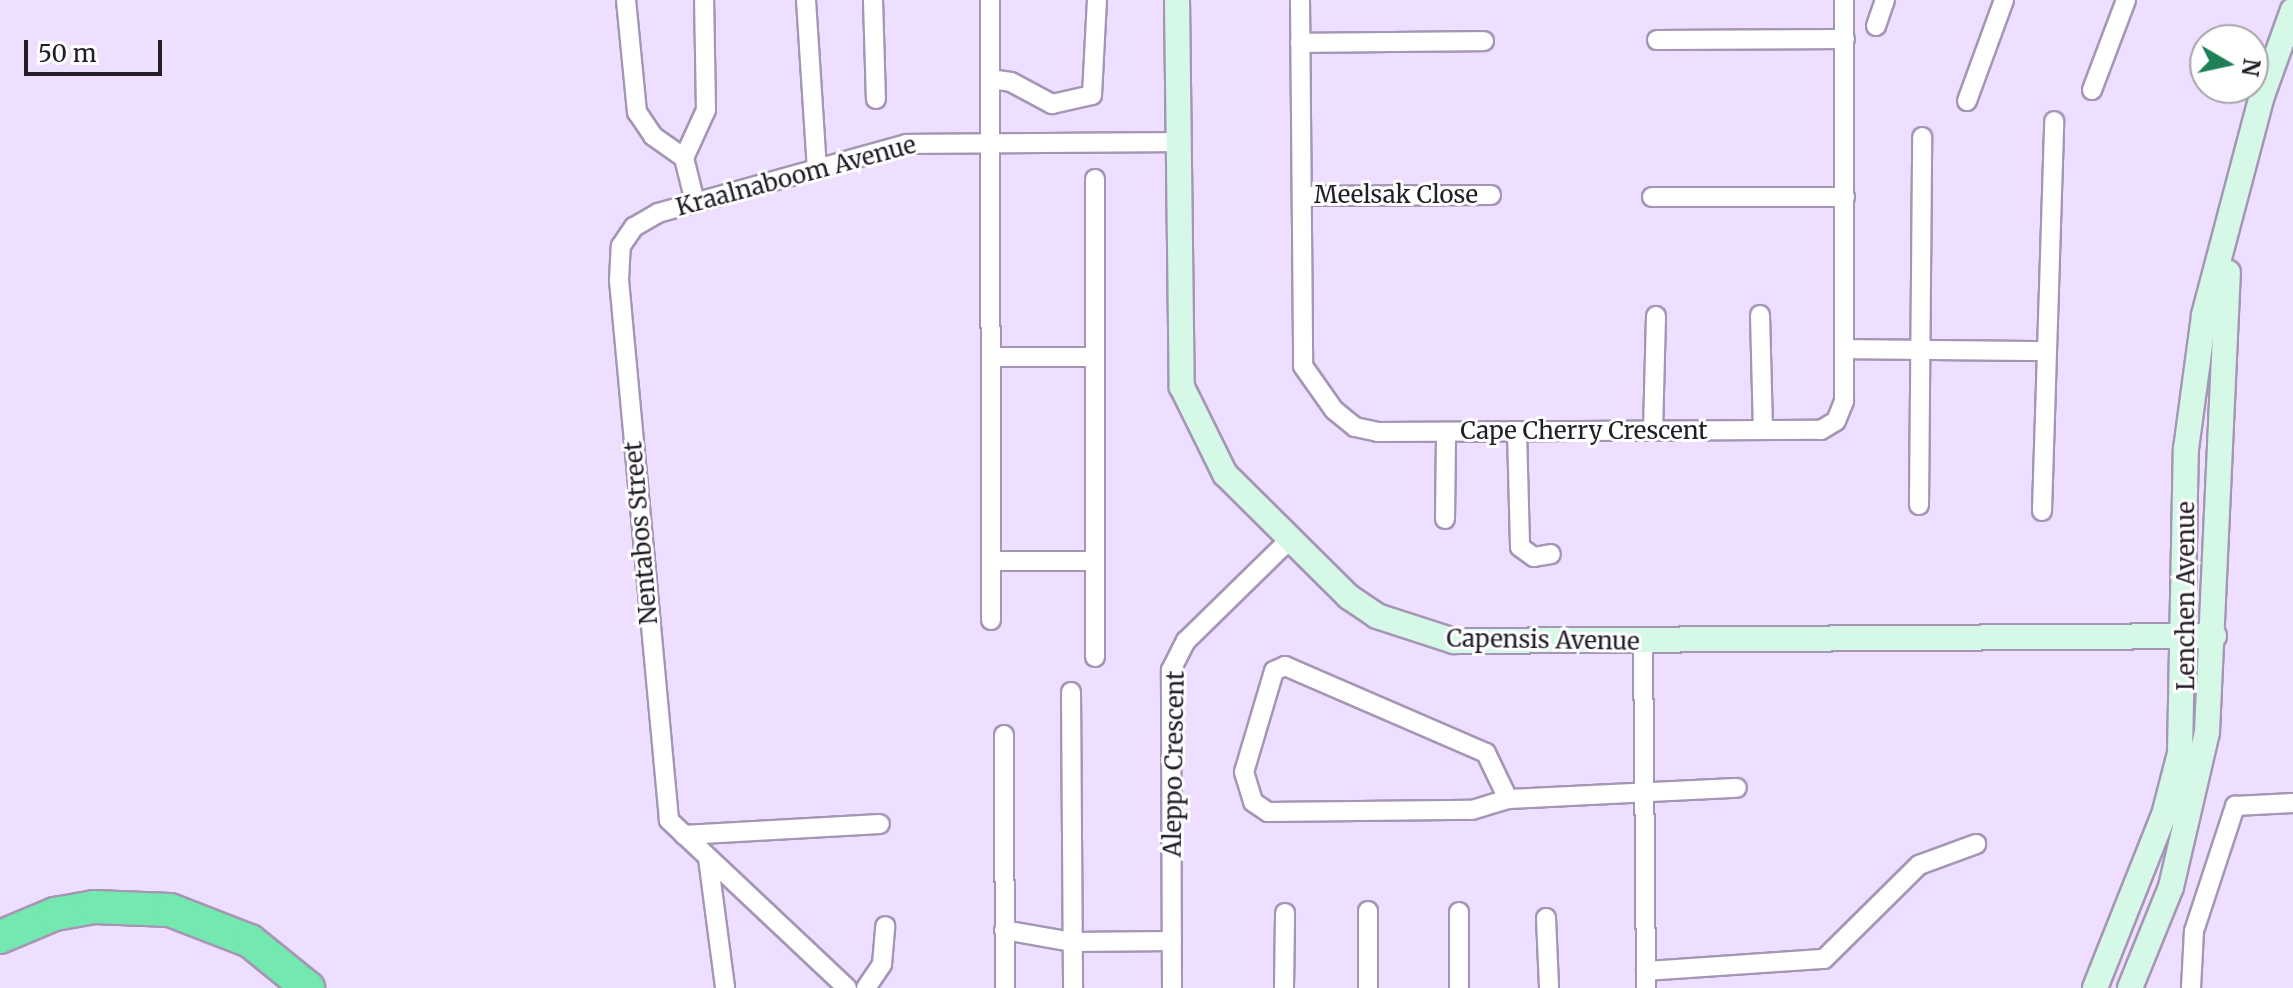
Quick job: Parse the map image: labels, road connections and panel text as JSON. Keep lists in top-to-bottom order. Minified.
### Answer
{"streets":{"main road":["Lenchen Avenue","Capensis Avenue"],"street":["Kraalnaboom Avenue","Meelsak Close","Cape Cherry Crescent","Nentabos Street","Aleppo Crescent"]},"crossings":[["Kraalnaboom Avenue","Nentabos Street"],["Kraalnaboom Avenue","Capensis Avenue"],["Meelsak Close","Cape Cherry Crescent"],["Lenchen Avenue","Capensis Avenue"],["Capensis Avenue","Aleppo Crescent"]],"scale_bar":"50 m","north":"right"}
